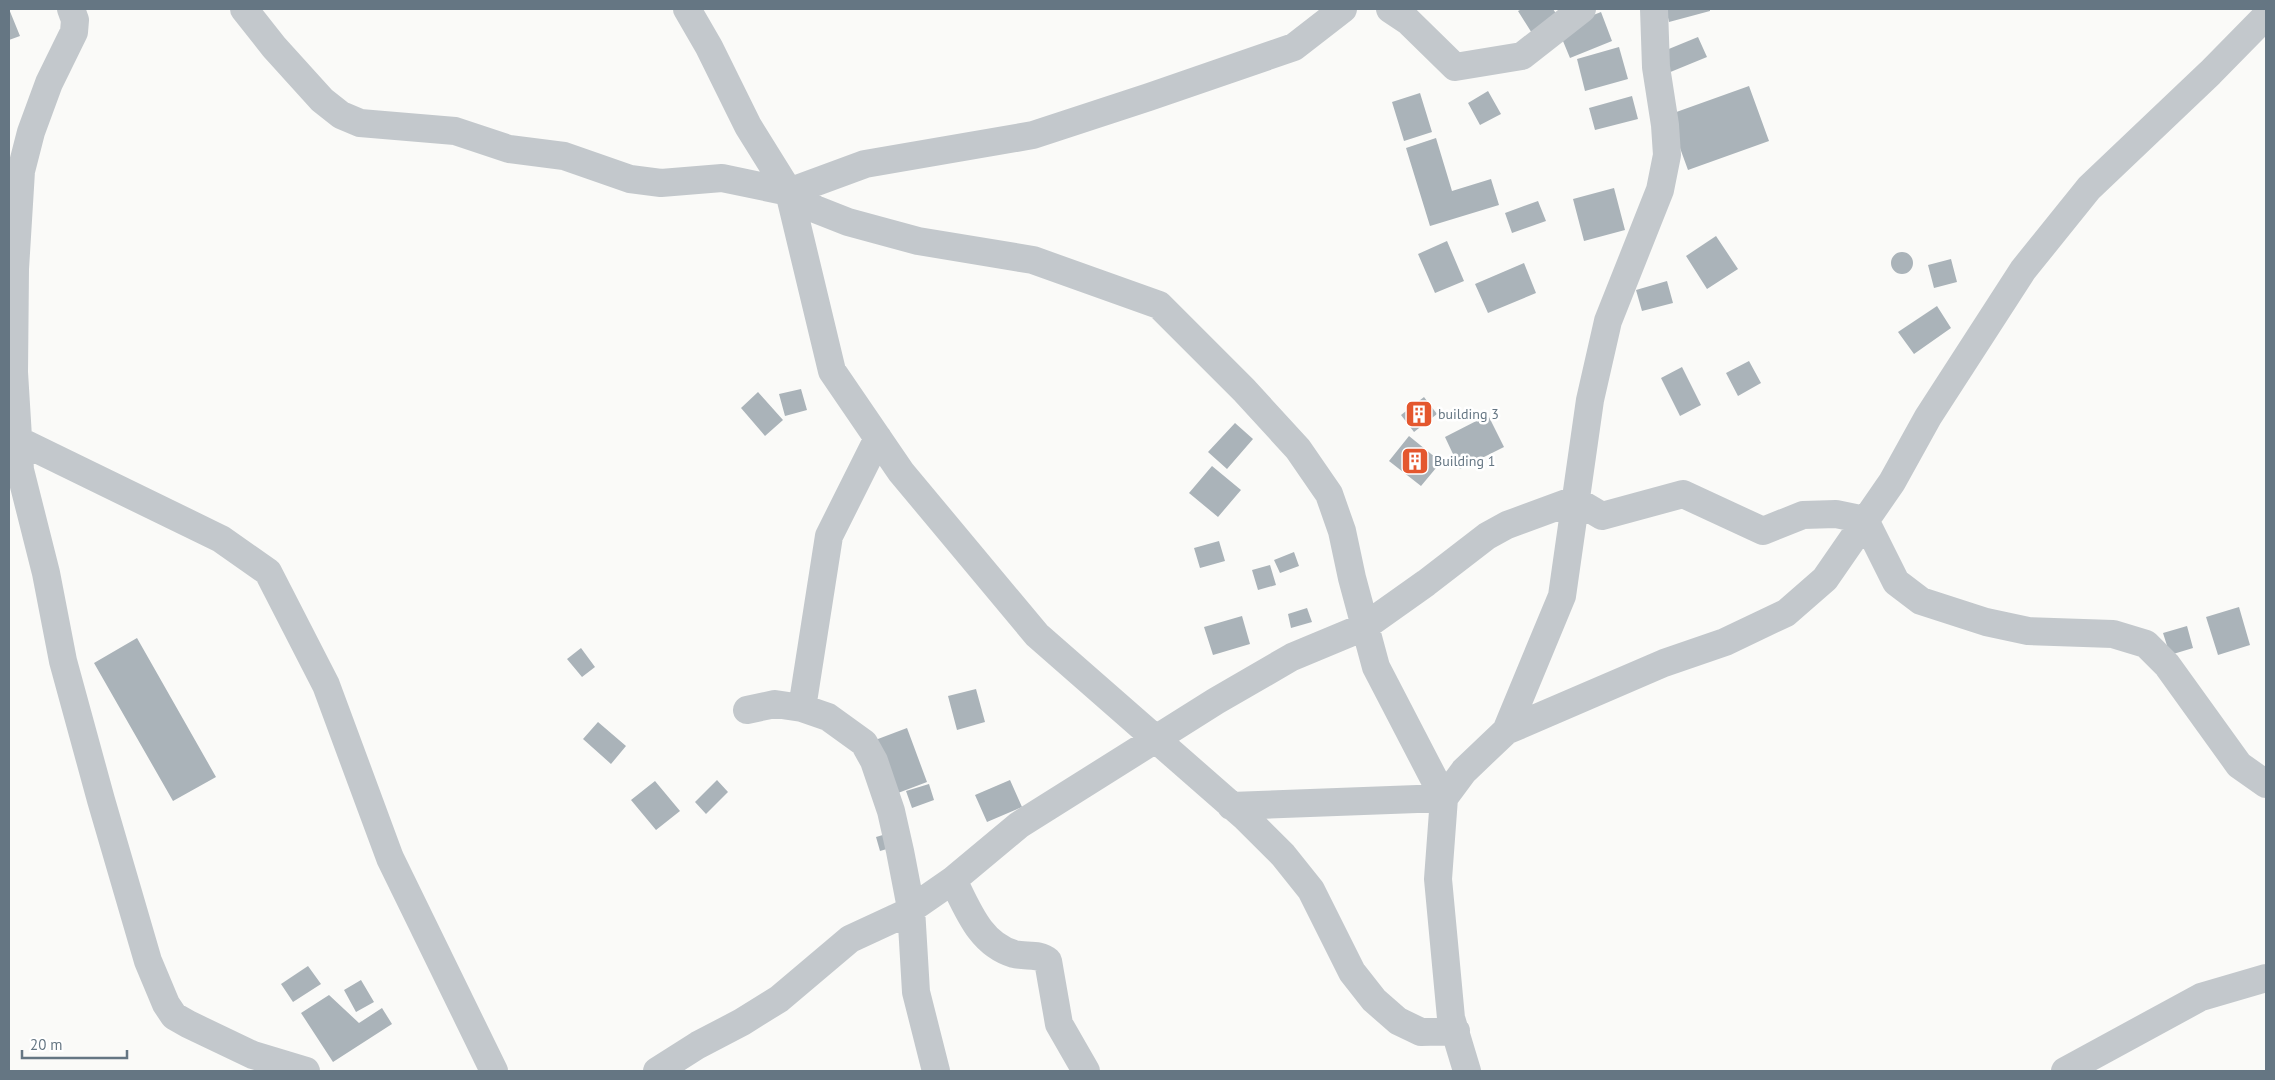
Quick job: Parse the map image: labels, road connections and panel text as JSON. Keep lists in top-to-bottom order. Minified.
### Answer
{"places":{"building":["building 3","Building 1"]},"scale_bar":"20 m"}
